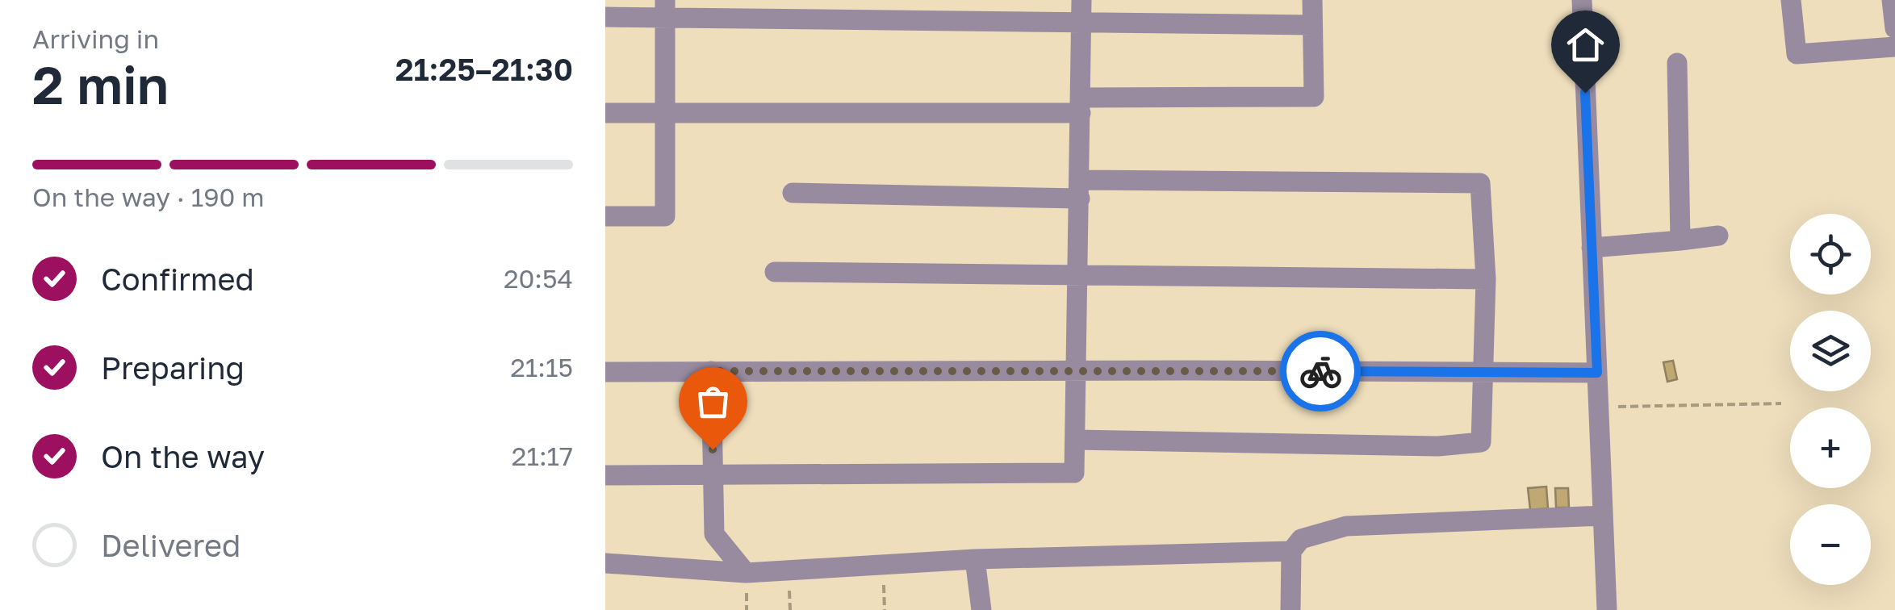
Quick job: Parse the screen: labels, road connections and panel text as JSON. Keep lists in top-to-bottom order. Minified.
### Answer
{"page":{"heading":["2 min","Arriving in","21:25–21:30"],"bar":"On the way · 190 m","map_buttons":["+","−"],"list":[["Confirmed","20:54"],["Preparing","21:15"],["On the way","21:17"],"Delivered"]}}
